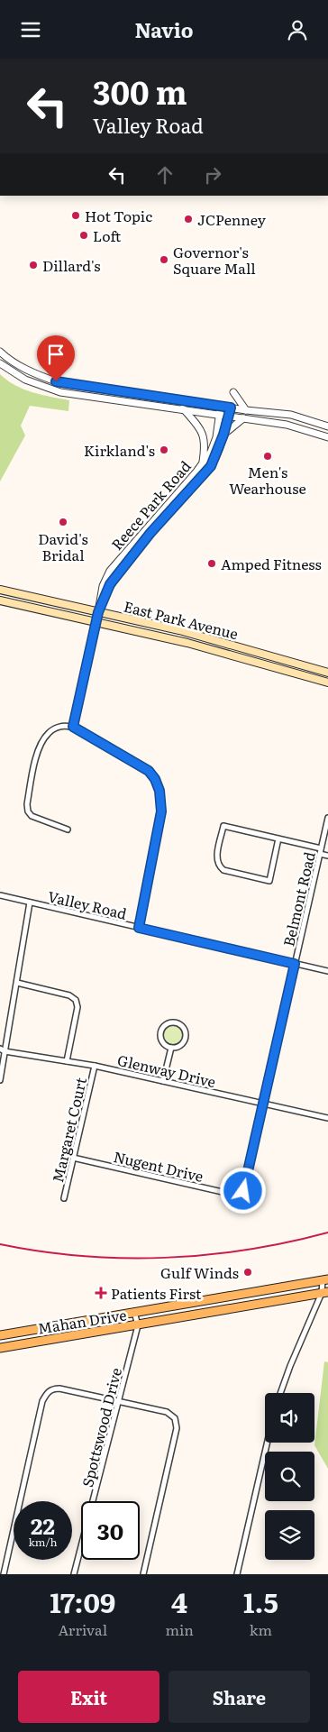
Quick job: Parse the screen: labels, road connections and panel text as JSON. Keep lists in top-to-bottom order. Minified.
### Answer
{"streets":{"main road":["East Park Avenue","Mahan Drive"],"street":["Reece Park Road","Belmont Road","Valley Road","Glenway Drive","Margaret Court","Nugent Drive","Spottswood Drive"]},"crossings":[["Reece Park Road","East Park Avenue"],["Belmont Road","Valley Road"],["Belmont Road","Glenway Drive"],["Belmont Road","Nugent Drive"],["Glenway Drive","Margaret Court"],["Margaret Court","Nugent Drive"],["Mahan Drive","Spottswood Drive"]],"places":{"other":["Hot Topic","JCPenney","Loft","Governor's Square Mall","Dillard's","Kirkland's","Men's Wearhouse","David's Bridal","Amped Fitness","Gulf Winds"],"health":["Patients First"]},"page":{"header":"Navio","turn":["300 m","Valley Road"],"speed":"22 km/h","limit":"30","eta":["17:09","Arrival","4","min","1.5","km"],"buttons":["Exit","Share"]}}
